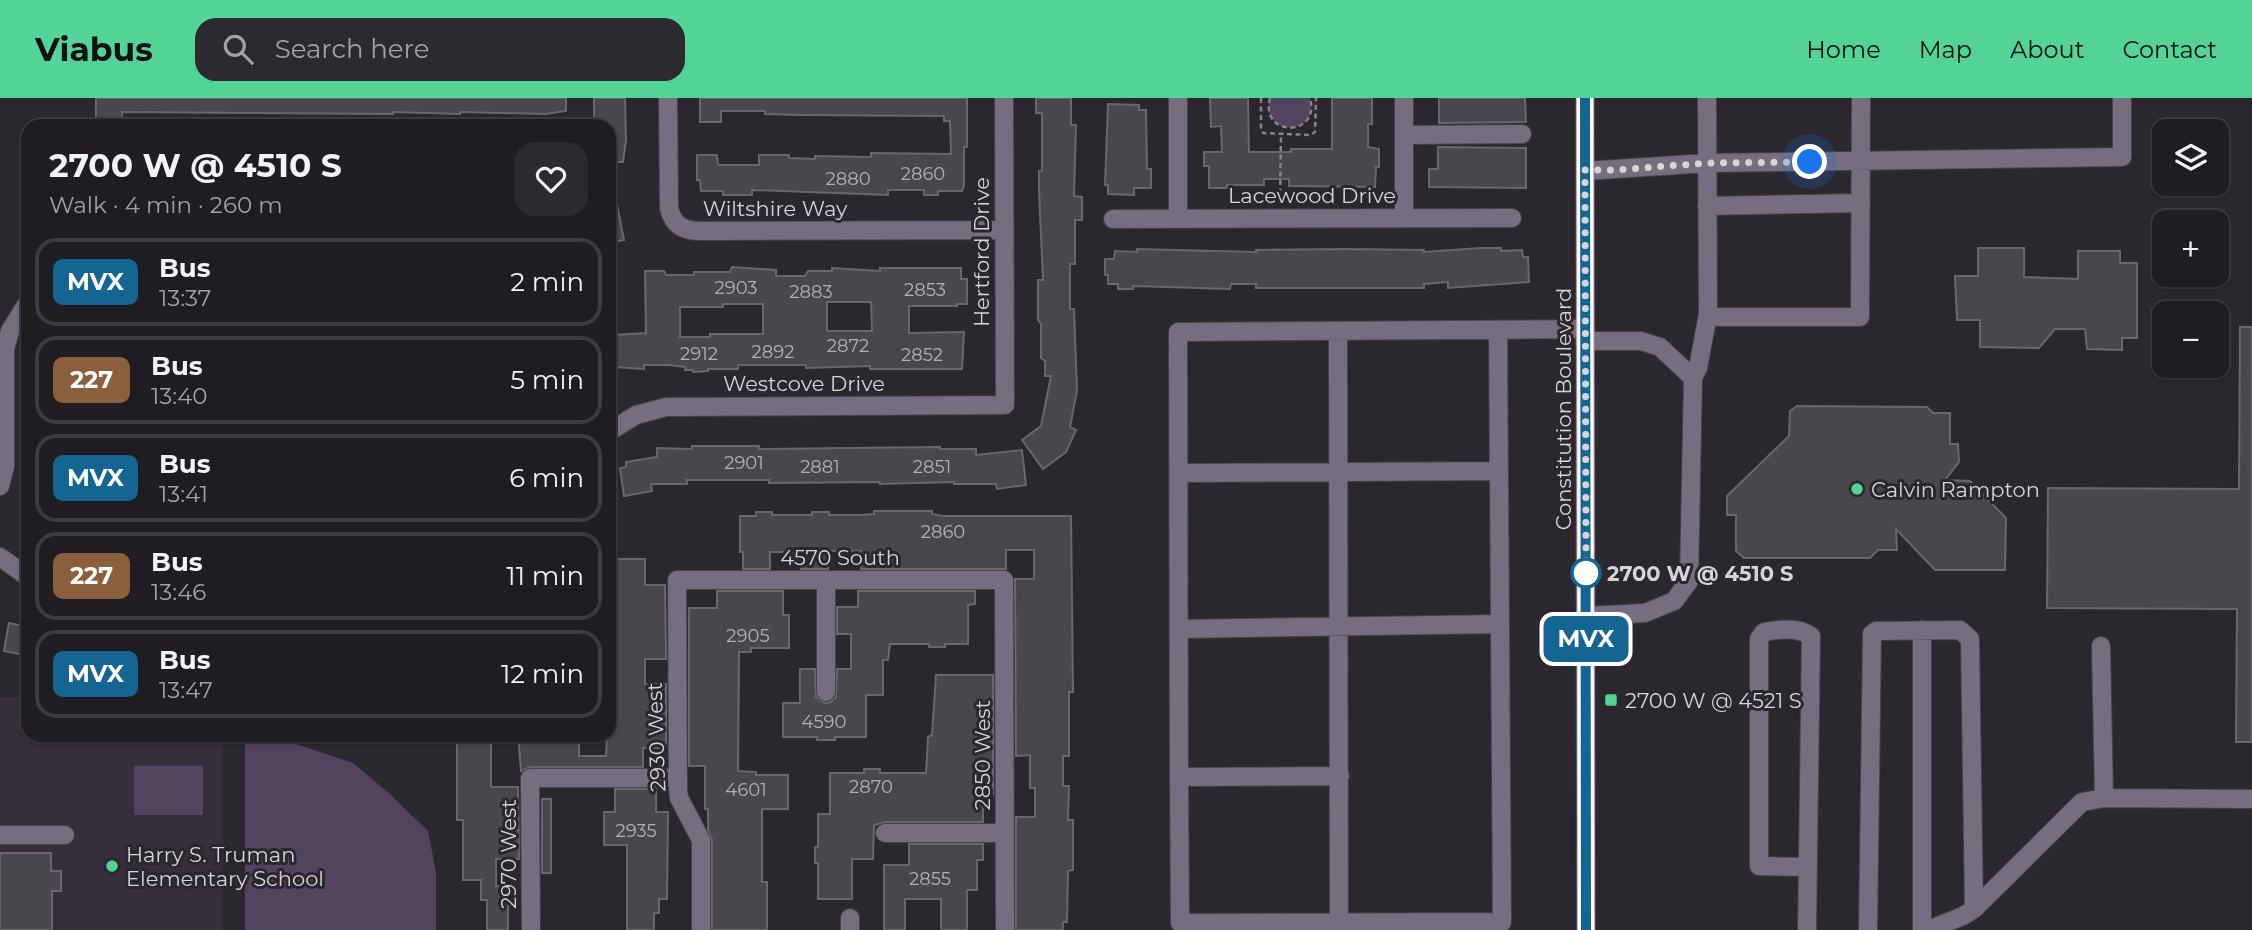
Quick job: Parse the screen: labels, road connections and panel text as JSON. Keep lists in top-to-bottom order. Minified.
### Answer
{"streets":{"main road":["Constitution Boulevard"],"street":["Lacewood Drive","Wiltshire Way","Hertford Drive","Westcove Drive","4570 South","2930 West","2850 West","2970 West"]},"crossings":[["Wiltshire Way","Hertford Drive"],["Hertford Drive","Westcove Drive"],["4570 South","2930 West"],["4570 South","2850 West"],["2930 West","2970 West"]],"places":{"other":["Calvin Rampton","2700 W @ 4510 S","Harry S. Truman Elementary School"],"transit":["2700 W @ 4521 S"]},"lines":["bus line MVX"],"house_numbers":["2860","2880","2903","2853","2883","2872","2892","2912","2852","2901","2881","2851","2860","2905","4590","2870","4601","2935","2855"],"page":{"header":"Viabus","search":"Search here","nav":["Home","Map","About","Contact"],"on_map":"MVX","map_buttons":["+","−"],"heading":["2700 W @ 4510 S","Walk · 4 min · 260 m"],"list":[{"mark":"MVX","name":"Bus","note":"13:37","value":"2 min"},{"mark":"227","name":"Bus","note":"13:40","value":"5 min"},{"mark":"MVX","name":"Bus","note":"13:41","value":"6 min"},{"mark":"227","name":"Bus","note":"13:46","value":"11 min"},{"mark":"MVX","name":"Bus","note":"13:47","value":"12 min"}]}}
